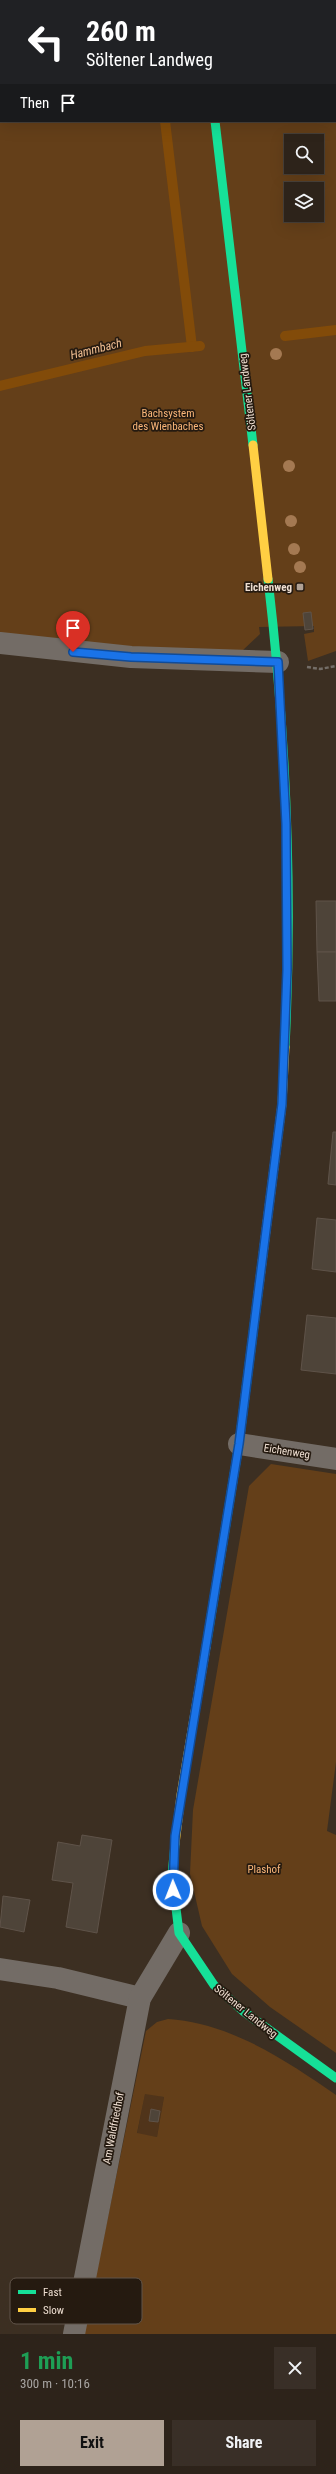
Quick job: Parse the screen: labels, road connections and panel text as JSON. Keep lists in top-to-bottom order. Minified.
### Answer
{"streets":{"street":["Söltener Landweg","Eichenweg","Am Waldfriedhof"]},"crossings":[["Söltener Landweg","Eichenweg"],["Söltener Landweg","Am Waldfriedhof"]],"water":["Hammbach"],"parks":["Bachsystem des Wienbaches","Plashof"],"places":{"transit":["Eichenweg"]},"legend":["Fast","Slow"],"page":{"turn":["260 m","Söltener Landweg"],"then":"Then","heading":["1 min","300 m · 10:16"],"buttons":["Exit","Share"]}}
